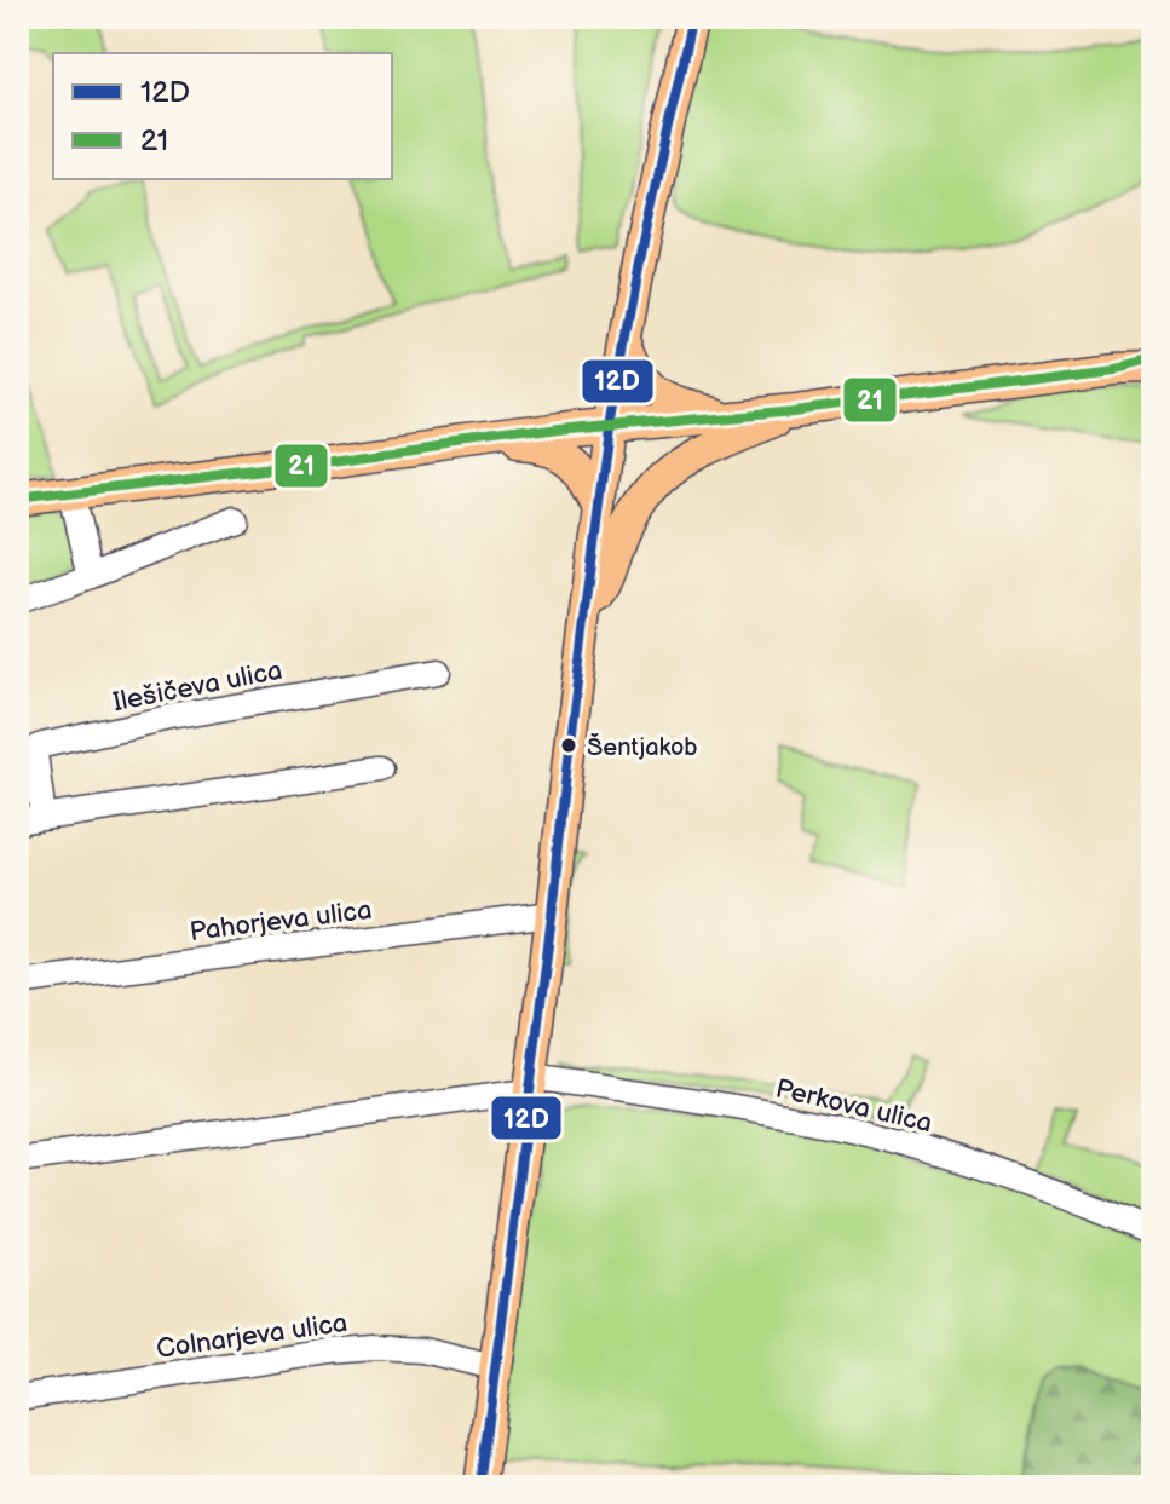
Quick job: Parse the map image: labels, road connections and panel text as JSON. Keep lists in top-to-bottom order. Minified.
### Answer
{"streets":{"street":["Ilešičeva ulica","Pahorjeva ulica","Perkova ulica","Colnarjeva ulica"]},"places":["Šentjakob"],"lines":["transit line 12D","transit line 21"],"legend":["12D","21"]}
